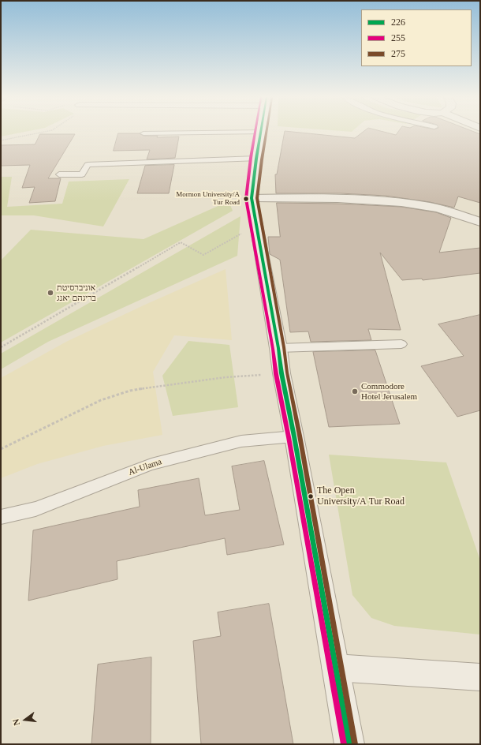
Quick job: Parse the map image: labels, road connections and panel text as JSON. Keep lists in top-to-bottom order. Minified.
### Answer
{"streets":{"lane":["Al-Ulama"]},"places":["Mormon University/A Tur Road","אוניברסיטת בריגהם יאנג","Commodore Hotel Jerusalem","The Open University/A Tur Road"],"lines":["transit line 226","transit line 255","transit line 275"],"legend":["226","255","275"],"north":"left"}
